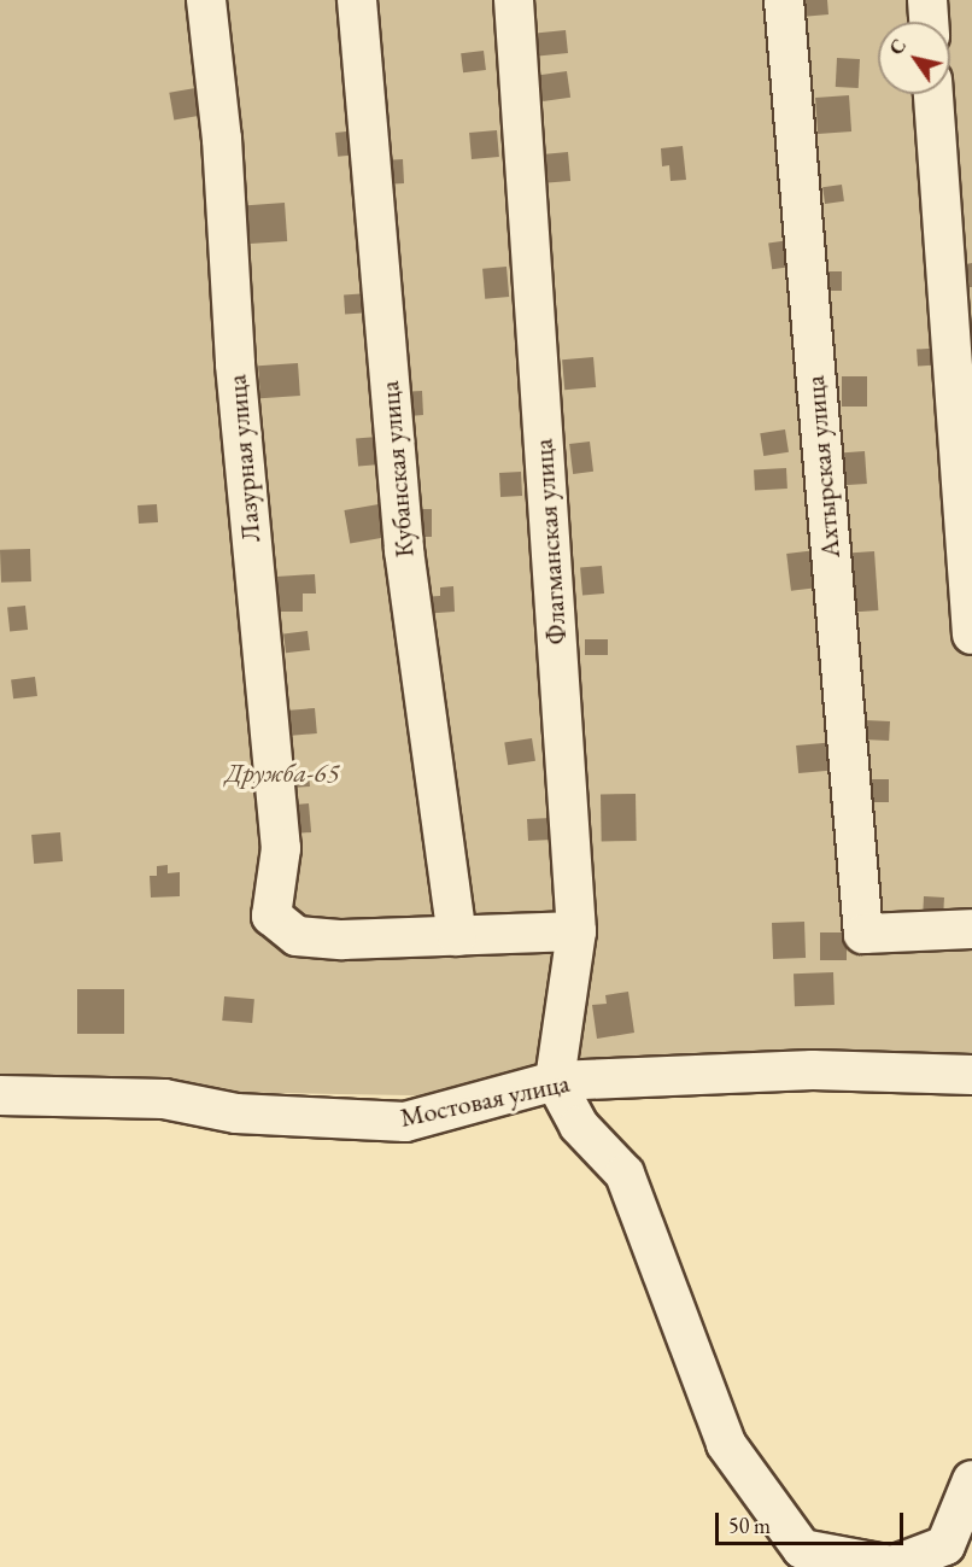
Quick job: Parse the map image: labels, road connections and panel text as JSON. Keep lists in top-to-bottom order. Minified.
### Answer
{"streets":{"lane":["Лазурная улица","Ахтырская улица","Кубанская улица","Флагманская улица","Мостовая улица"]},"crossings":[["Лазурная улица","Кубанская улица"],["Флагманская улица","Мостовая улица"]],"parks":["Дружба-65"],"scale_bar":"50 m","north":"top left"}
